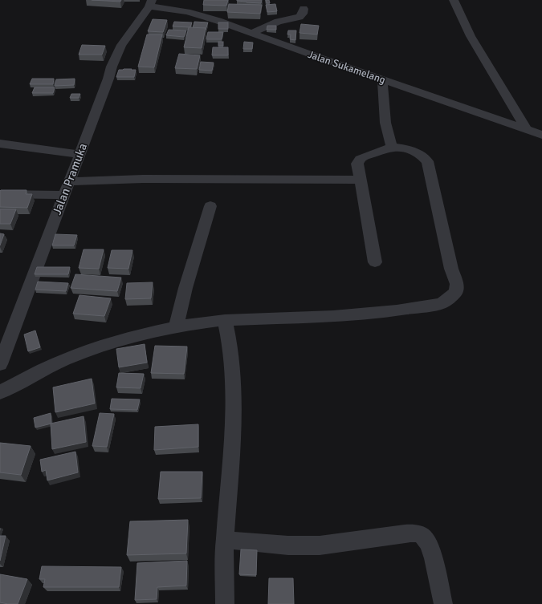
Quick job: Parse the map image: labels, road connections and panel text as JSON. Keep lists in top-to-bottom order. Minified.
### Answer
{"streets":{"street":["Jalan Sukamelang","Jalan Pramuka"]},"crossings":[["Jalan Sukamelang","Jalan Pramuka"]]}
